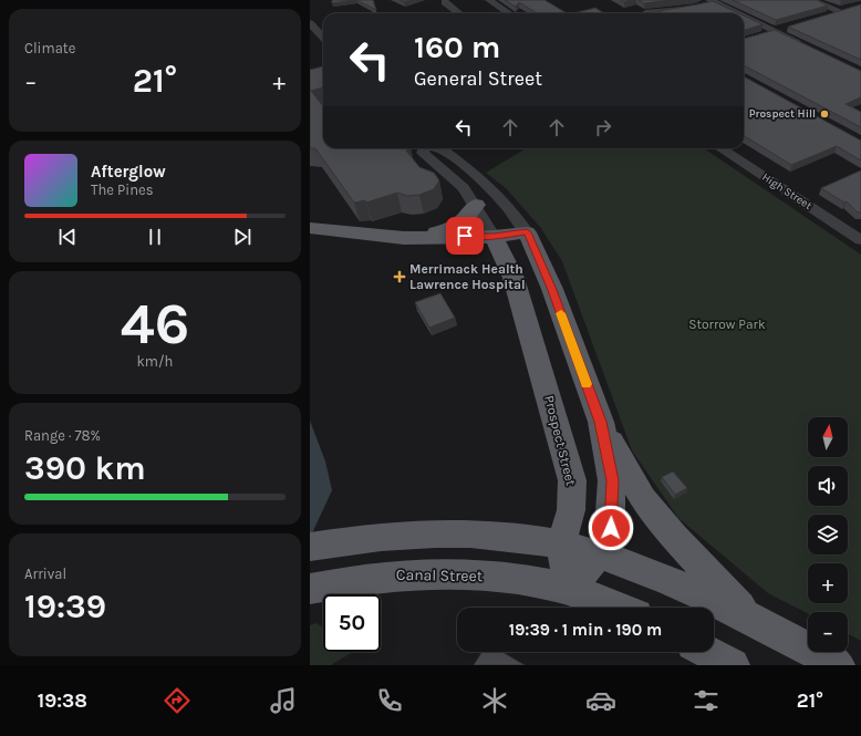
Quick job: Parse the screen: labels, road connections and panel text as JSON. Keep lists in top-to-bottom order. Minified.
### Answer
{"streets":{"main road":["Prospect Street","Canal Street"],"street":["High Street"]},"crossings":[["Prospect Street","Canal Street"]],"parks":["Storrow Park"],"places":{"other":["Prospect Hill"],"health":["Merrimack Health Lawrence Hospital"]},"north":"top","page":{"tile":["Climate",["46","km/h"],["Range · 78%","390 km"],["Arrival","19:39"]],"turn":["160 m","General Street"],"heat":["−","21°","+"],"song":["Afterglow","The Pines"],"map_buttons":["+","−"],"limit":"50","trip":"19:39 · 1 min · 190 m","tabs":["19:38","21°"]}}
